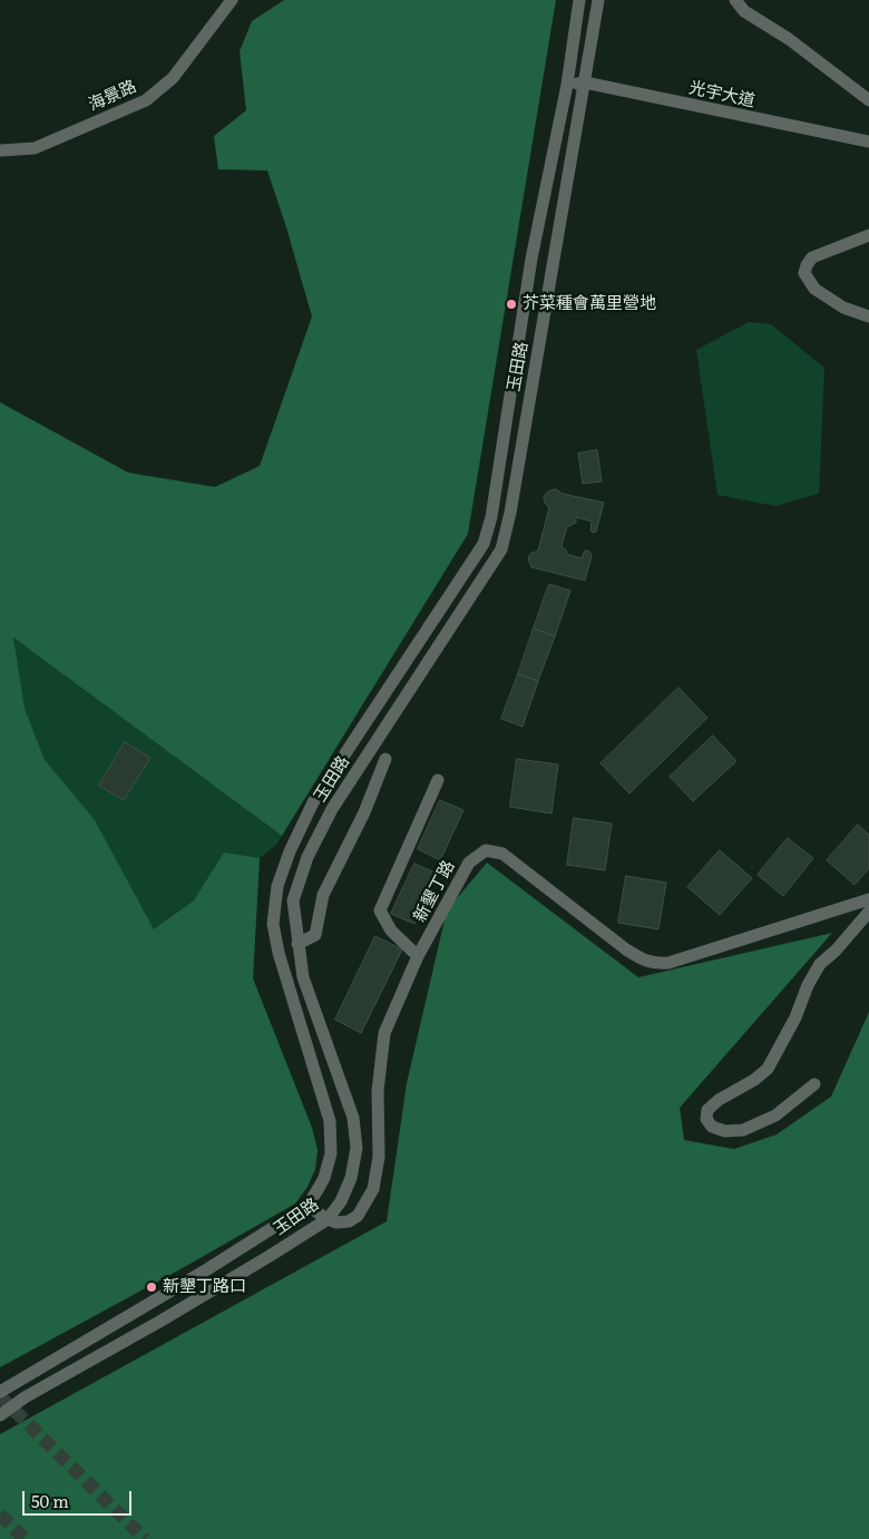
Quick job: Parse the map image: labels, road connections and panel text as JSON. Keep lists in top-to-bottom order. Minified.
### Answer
{"streets":{"street":["光宇大道","海景路","玉田路","新墾丁路"]},"crossings":[["光宇大道","玉田路"],["玉田路","新墾丁路"]],"places":["芥菜種會萬里營地","新墾丁路口"],"scale_bar":"50 m"}
